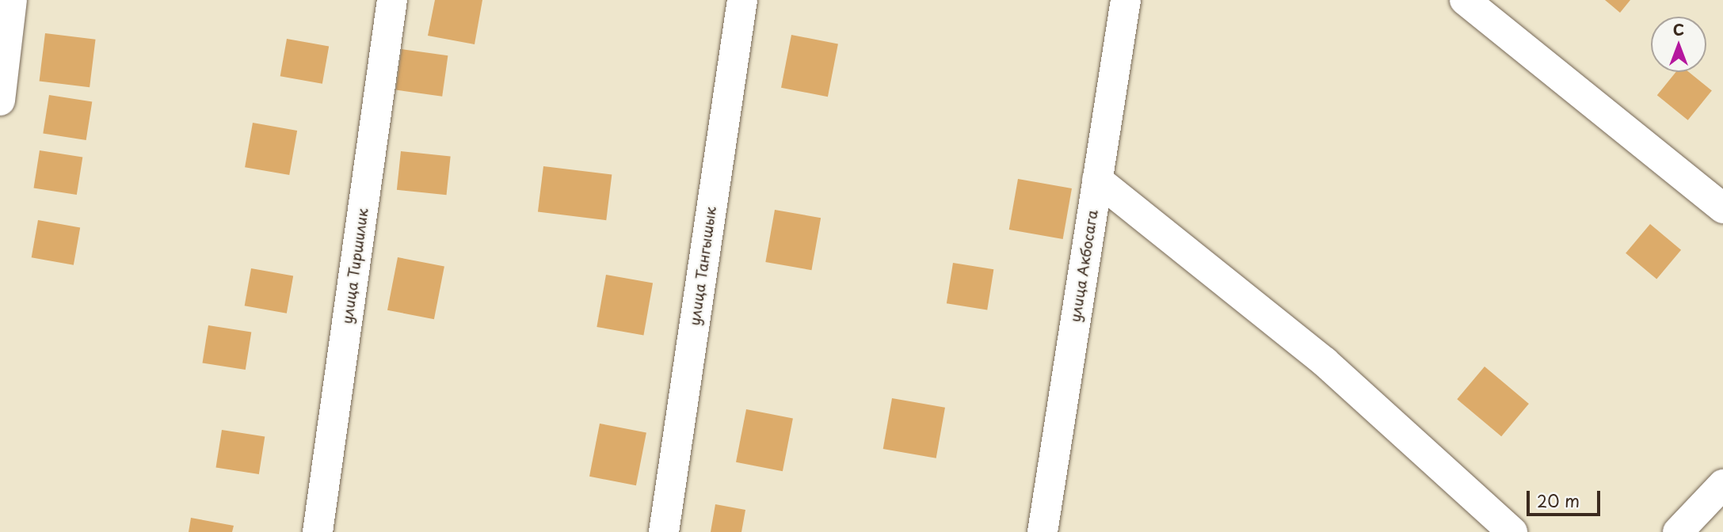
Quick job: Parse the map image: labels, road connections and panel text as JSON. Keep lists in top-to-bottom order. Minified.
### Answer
{"streets":{"street":["улица Тиршилик","улица Тангышык","улица Акбосага"]},"scale_bar":"20 m","north":"top"}
